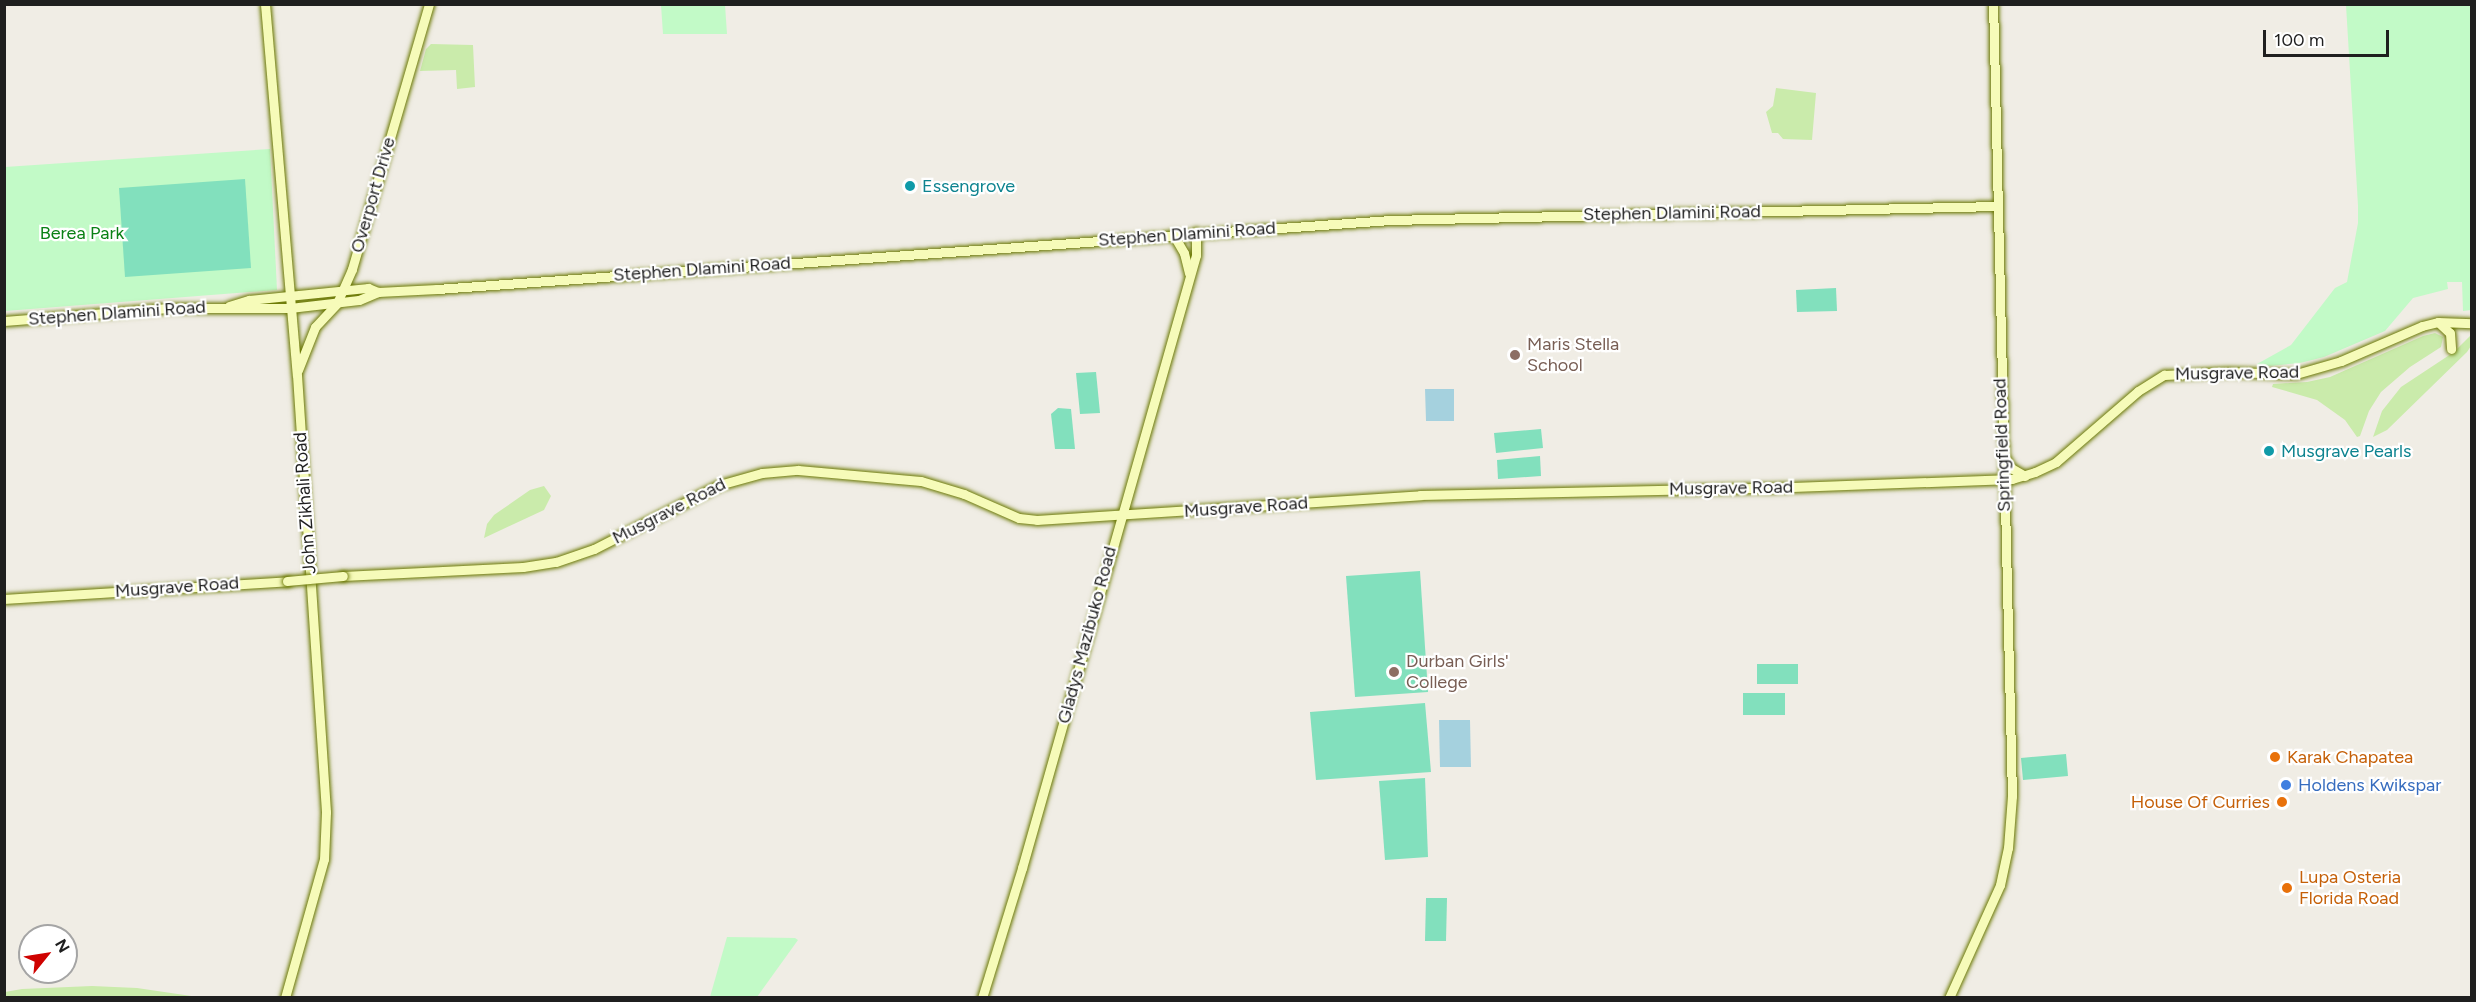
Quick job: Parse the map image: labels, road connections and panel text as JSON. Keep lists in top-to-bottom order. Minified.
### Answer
{"streets":{"street":["Overport Drive","Stephen Dlamini Road","Musgrave Road","Springfield Road","John Zikhali Road","Gladys Mazibuko Road"]},"crossings":[["Overport Drive","Stephen Dlamini Road"],["Overport Drive","John Zikhali Road"],["Stephen Dlamini Road","Springfield Road"],["Stephen Dlamini Road","John Zikhali Road"],["Stephen Dlamini Road","Gladys Mazibuko Road"],["Musgrave Road","Springfield Road"],["Musgrave Road","Gladys Mazibuko Road"]],"parks":["Berea Park"],"places":["Essengrove","Maris Stella School","Musgrave Pearls","Durban Girls' College","Karak Chapatea","Holdens Kwikspar","House Of Curries","Lupa Osteria Florida Road"],"scale_bar":"100 m","north":"top right"}
